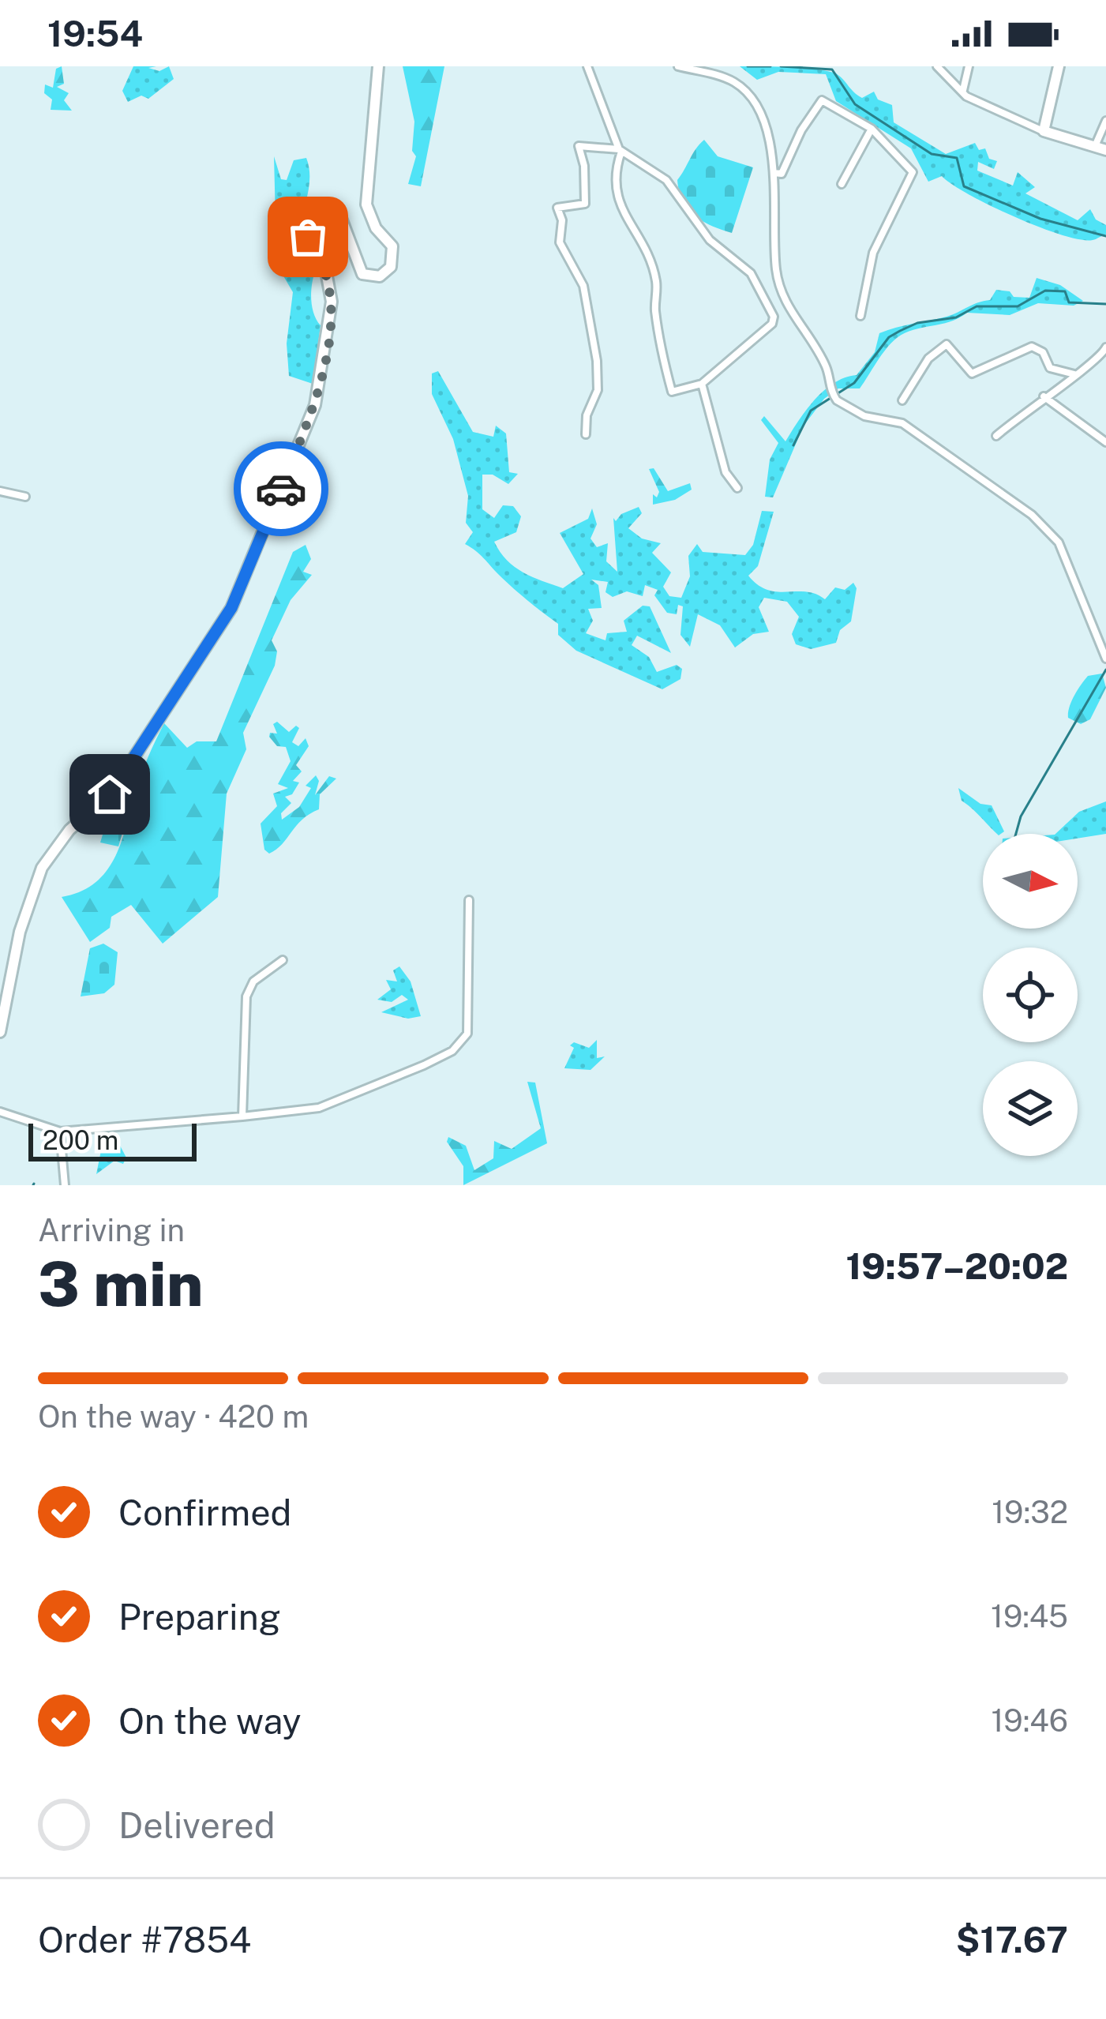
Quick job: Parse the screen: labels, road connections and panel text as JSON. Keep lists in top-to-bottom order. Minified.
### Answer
{"scale_bar":"200 m","north":"right","page":{"status":"19:54","scale":"200 m","heading":["3 min","Arriving in","19:57–20:02"],"panel":["Order #7854","$17.67"],"bar":"On the way · 420 m","list":[["Confirmed","19:32"],["Preparing","19:45"],["On the way","19:46"],"Delivered"]}}
